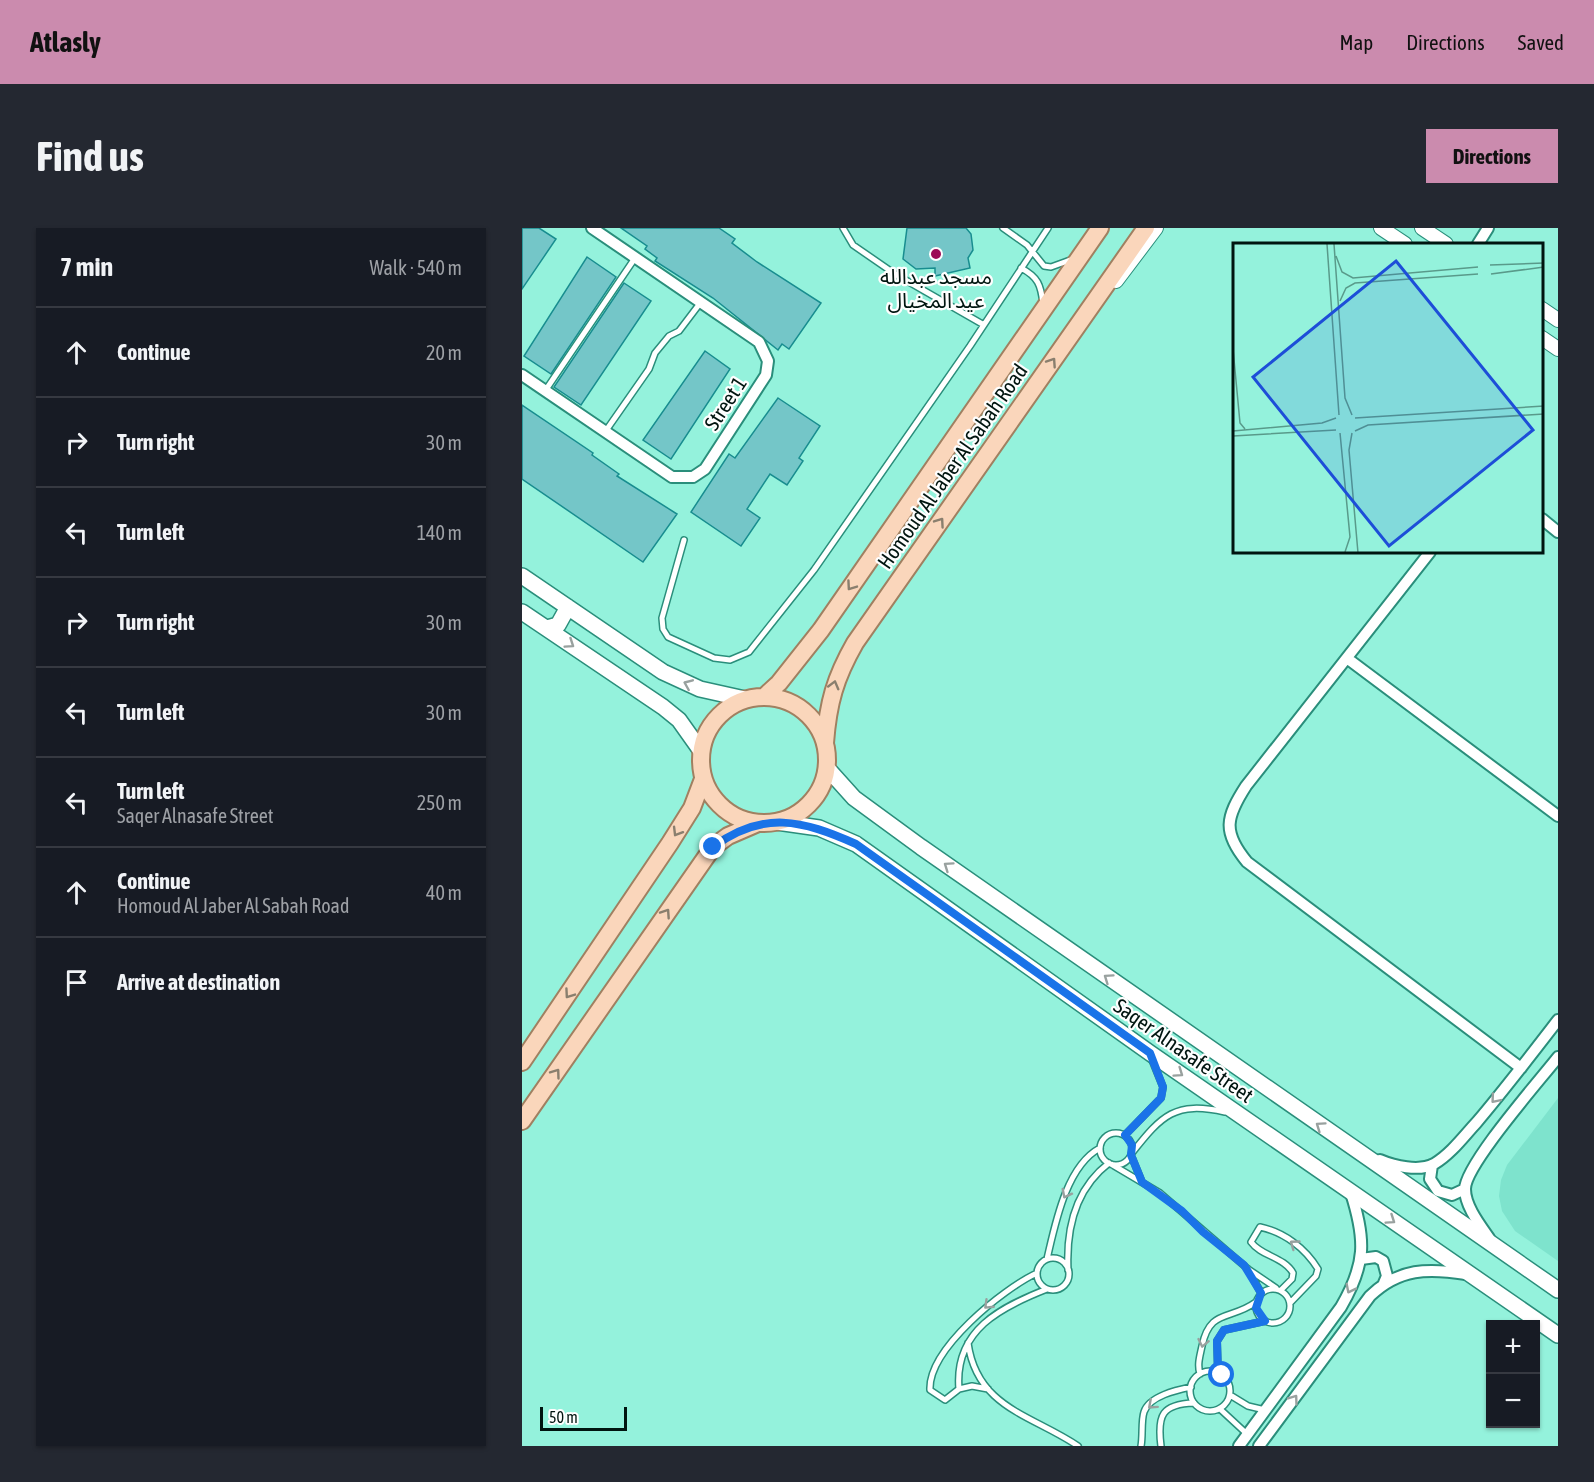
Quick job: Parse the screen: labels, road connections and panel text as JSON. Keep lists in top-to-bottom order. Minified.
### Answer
{"streets":{"main road":["Homoud Al Jaber Al Sabah Road","Saqer Alnasafe Street"],"street":["Street 1"]},"crossings":[["Homoud Al Jaber Al Sabah Road","Saqer Alnasafe Street"]],"places":["مسجد عبدالله عيد المخيال"],"scale_bar":"50 m","page":{"header":"Atlasly","nav":["Map","Directions","Saved"],"buttons":"Directions","title":"Find us","heading":["7 min","Walk · 540 m"],"list":[["Continue","20 m"],["Turn right","30 m"],["Turn left","140 m"],["Turn right","30 m"],["Turn left","30 m"],["Turn left","Saqer Alnasafe Street","250 m"],["Continue","Homoud Al Jaber Al Sabah Road","40 m"],"Arrive at destination"],"map_buttons":["+","−"],"scale":"50 m"}}
